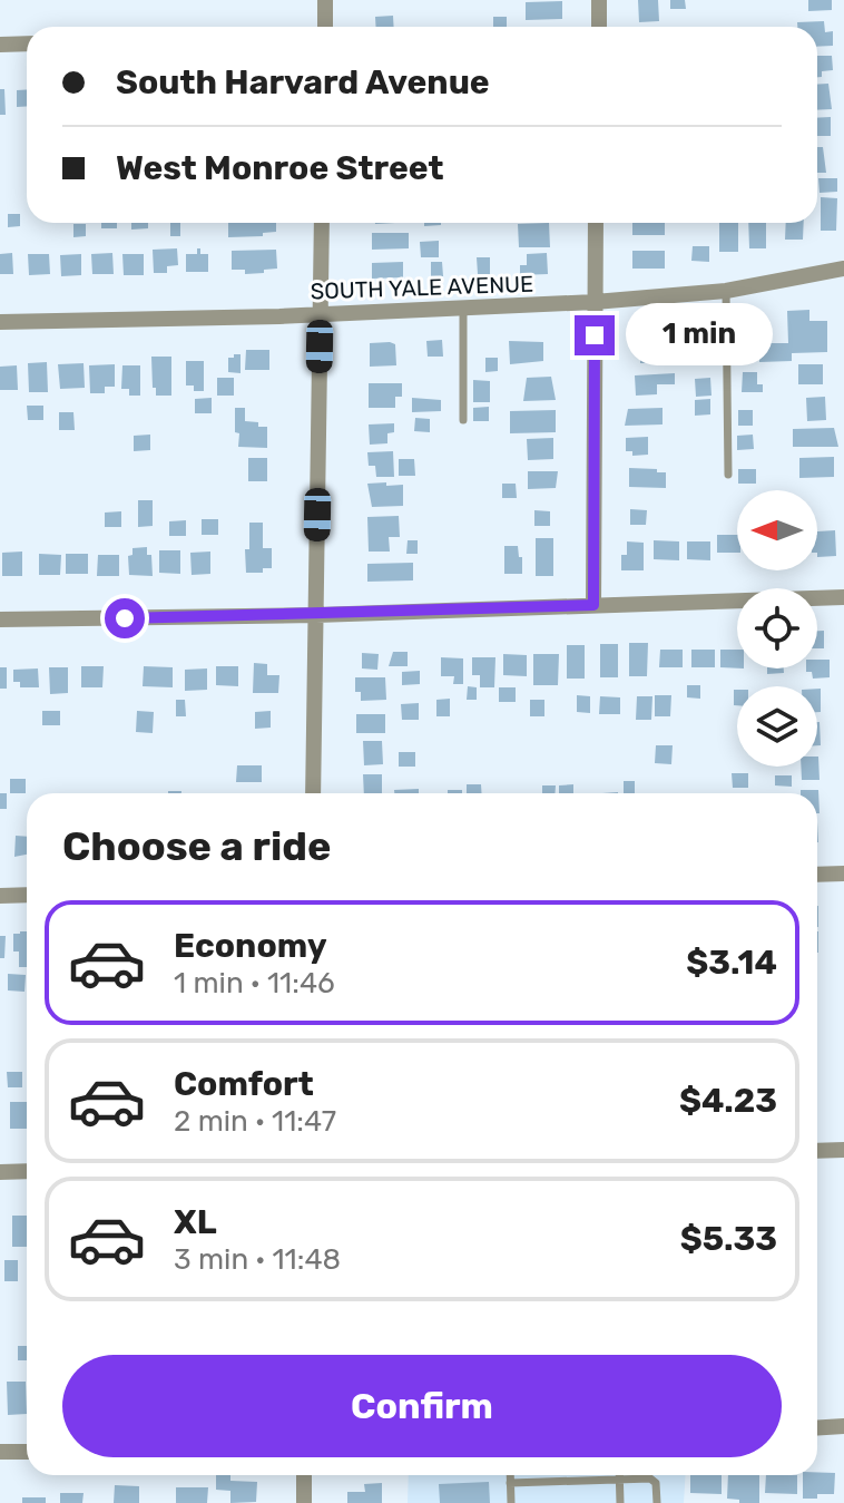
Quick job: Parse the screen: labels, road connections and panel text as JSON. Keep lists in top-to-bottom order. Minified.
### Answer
{"streets":{"street":["SOUTH YALE AVENUE"]},"north":"left","page":{"banner":["South Harvard Avenue","West Monroe Street"],"bubble":"1 min","heading":"Choose a ride","list":[{"name":"Economy","note":"1 min · 11:46","value":"$3.14"},{"name":"Comfort","note":"2 min · 11:47","value":"$4.23"},{"name":"XL","note":"3 min · 11:48","value":"$5.33"}],"buttons":"Confirm"}}
